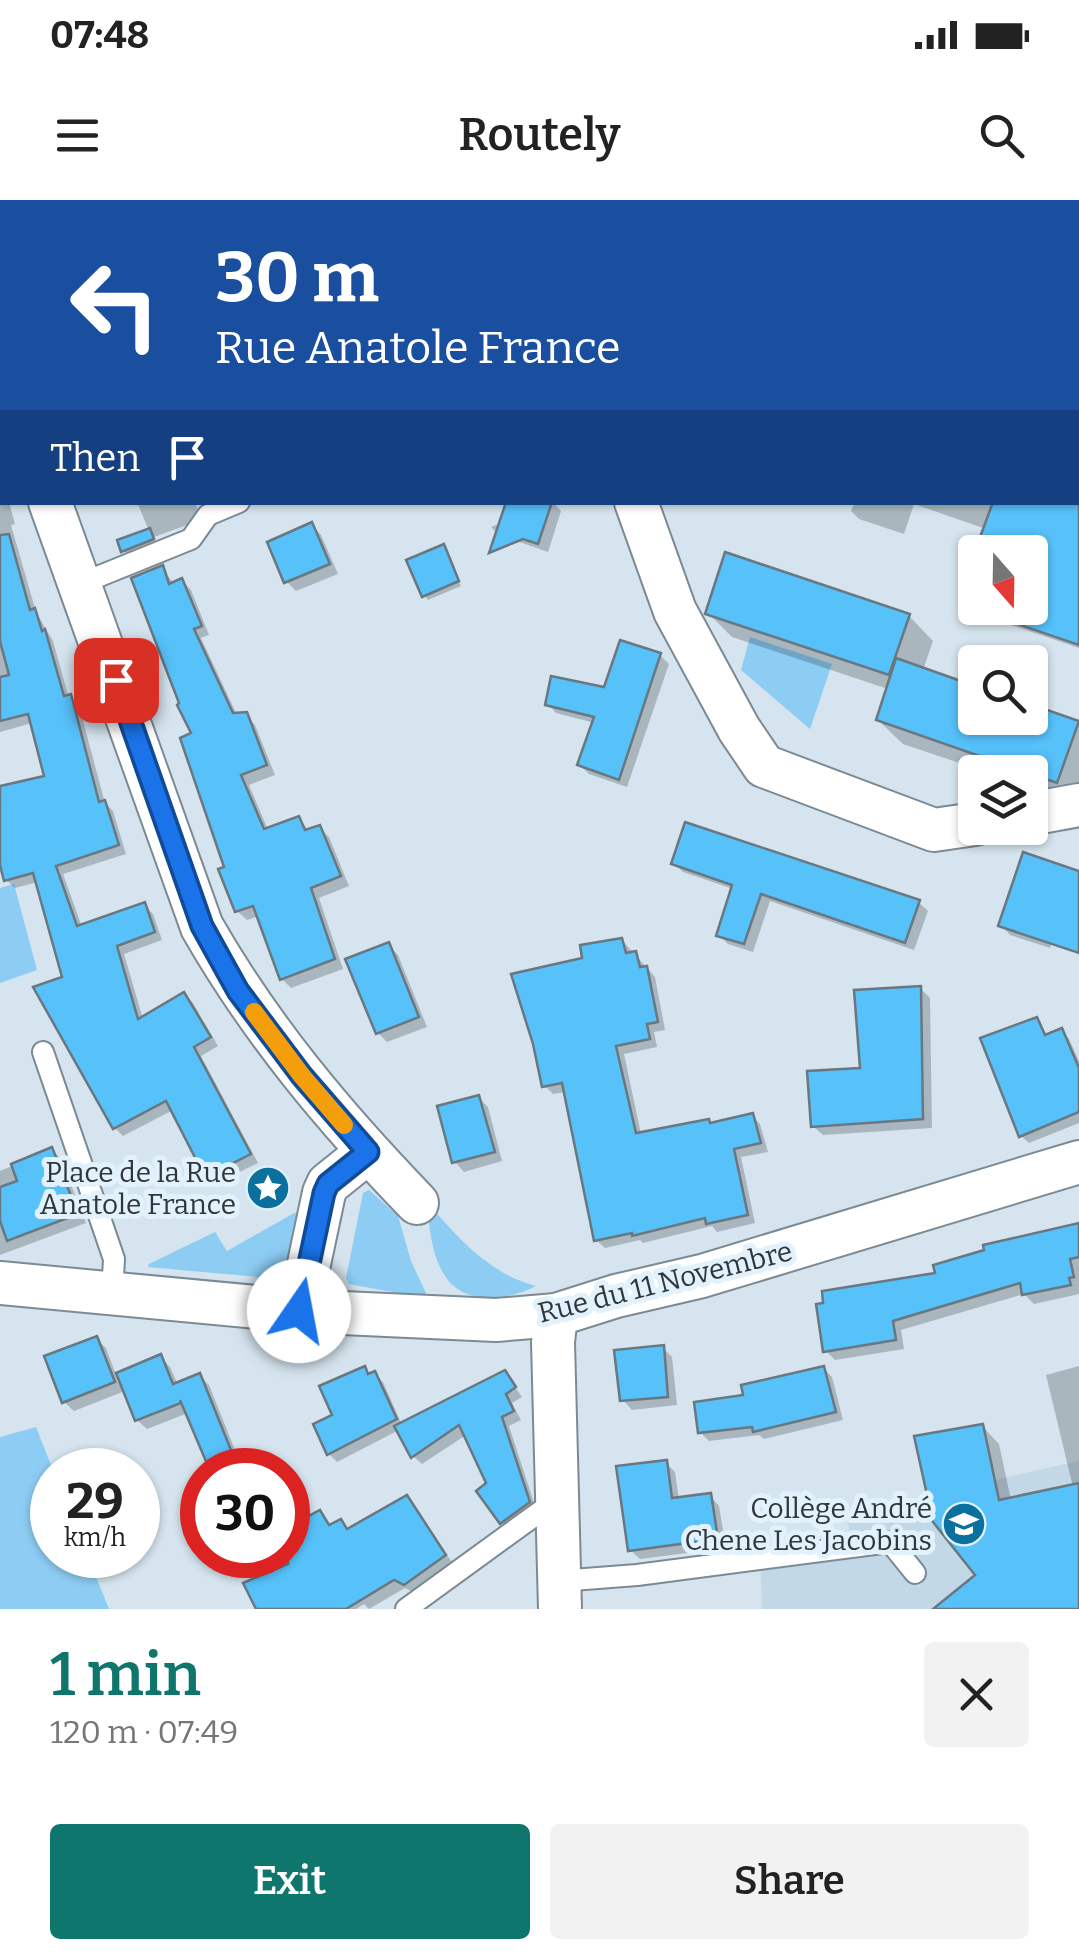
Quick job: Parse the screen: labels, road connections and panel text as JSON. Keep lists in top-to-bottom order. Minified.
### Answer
{"streets":{"street":["Rue du 11 Novembre"]},"places":{"place":["Place de la Rue Anatole France"],"school or university":["Collège André Chene Les Jacobins"]},"north":"bottom","page":{"status":"07:48","header":"Routely","turn":["30 m","Rue Anatole France"],"then":"Then","speed":"29 km/h","limit":"30","heading":["1 min","120 m · 07:49"],"buttons":["Exit","Share"]}}
